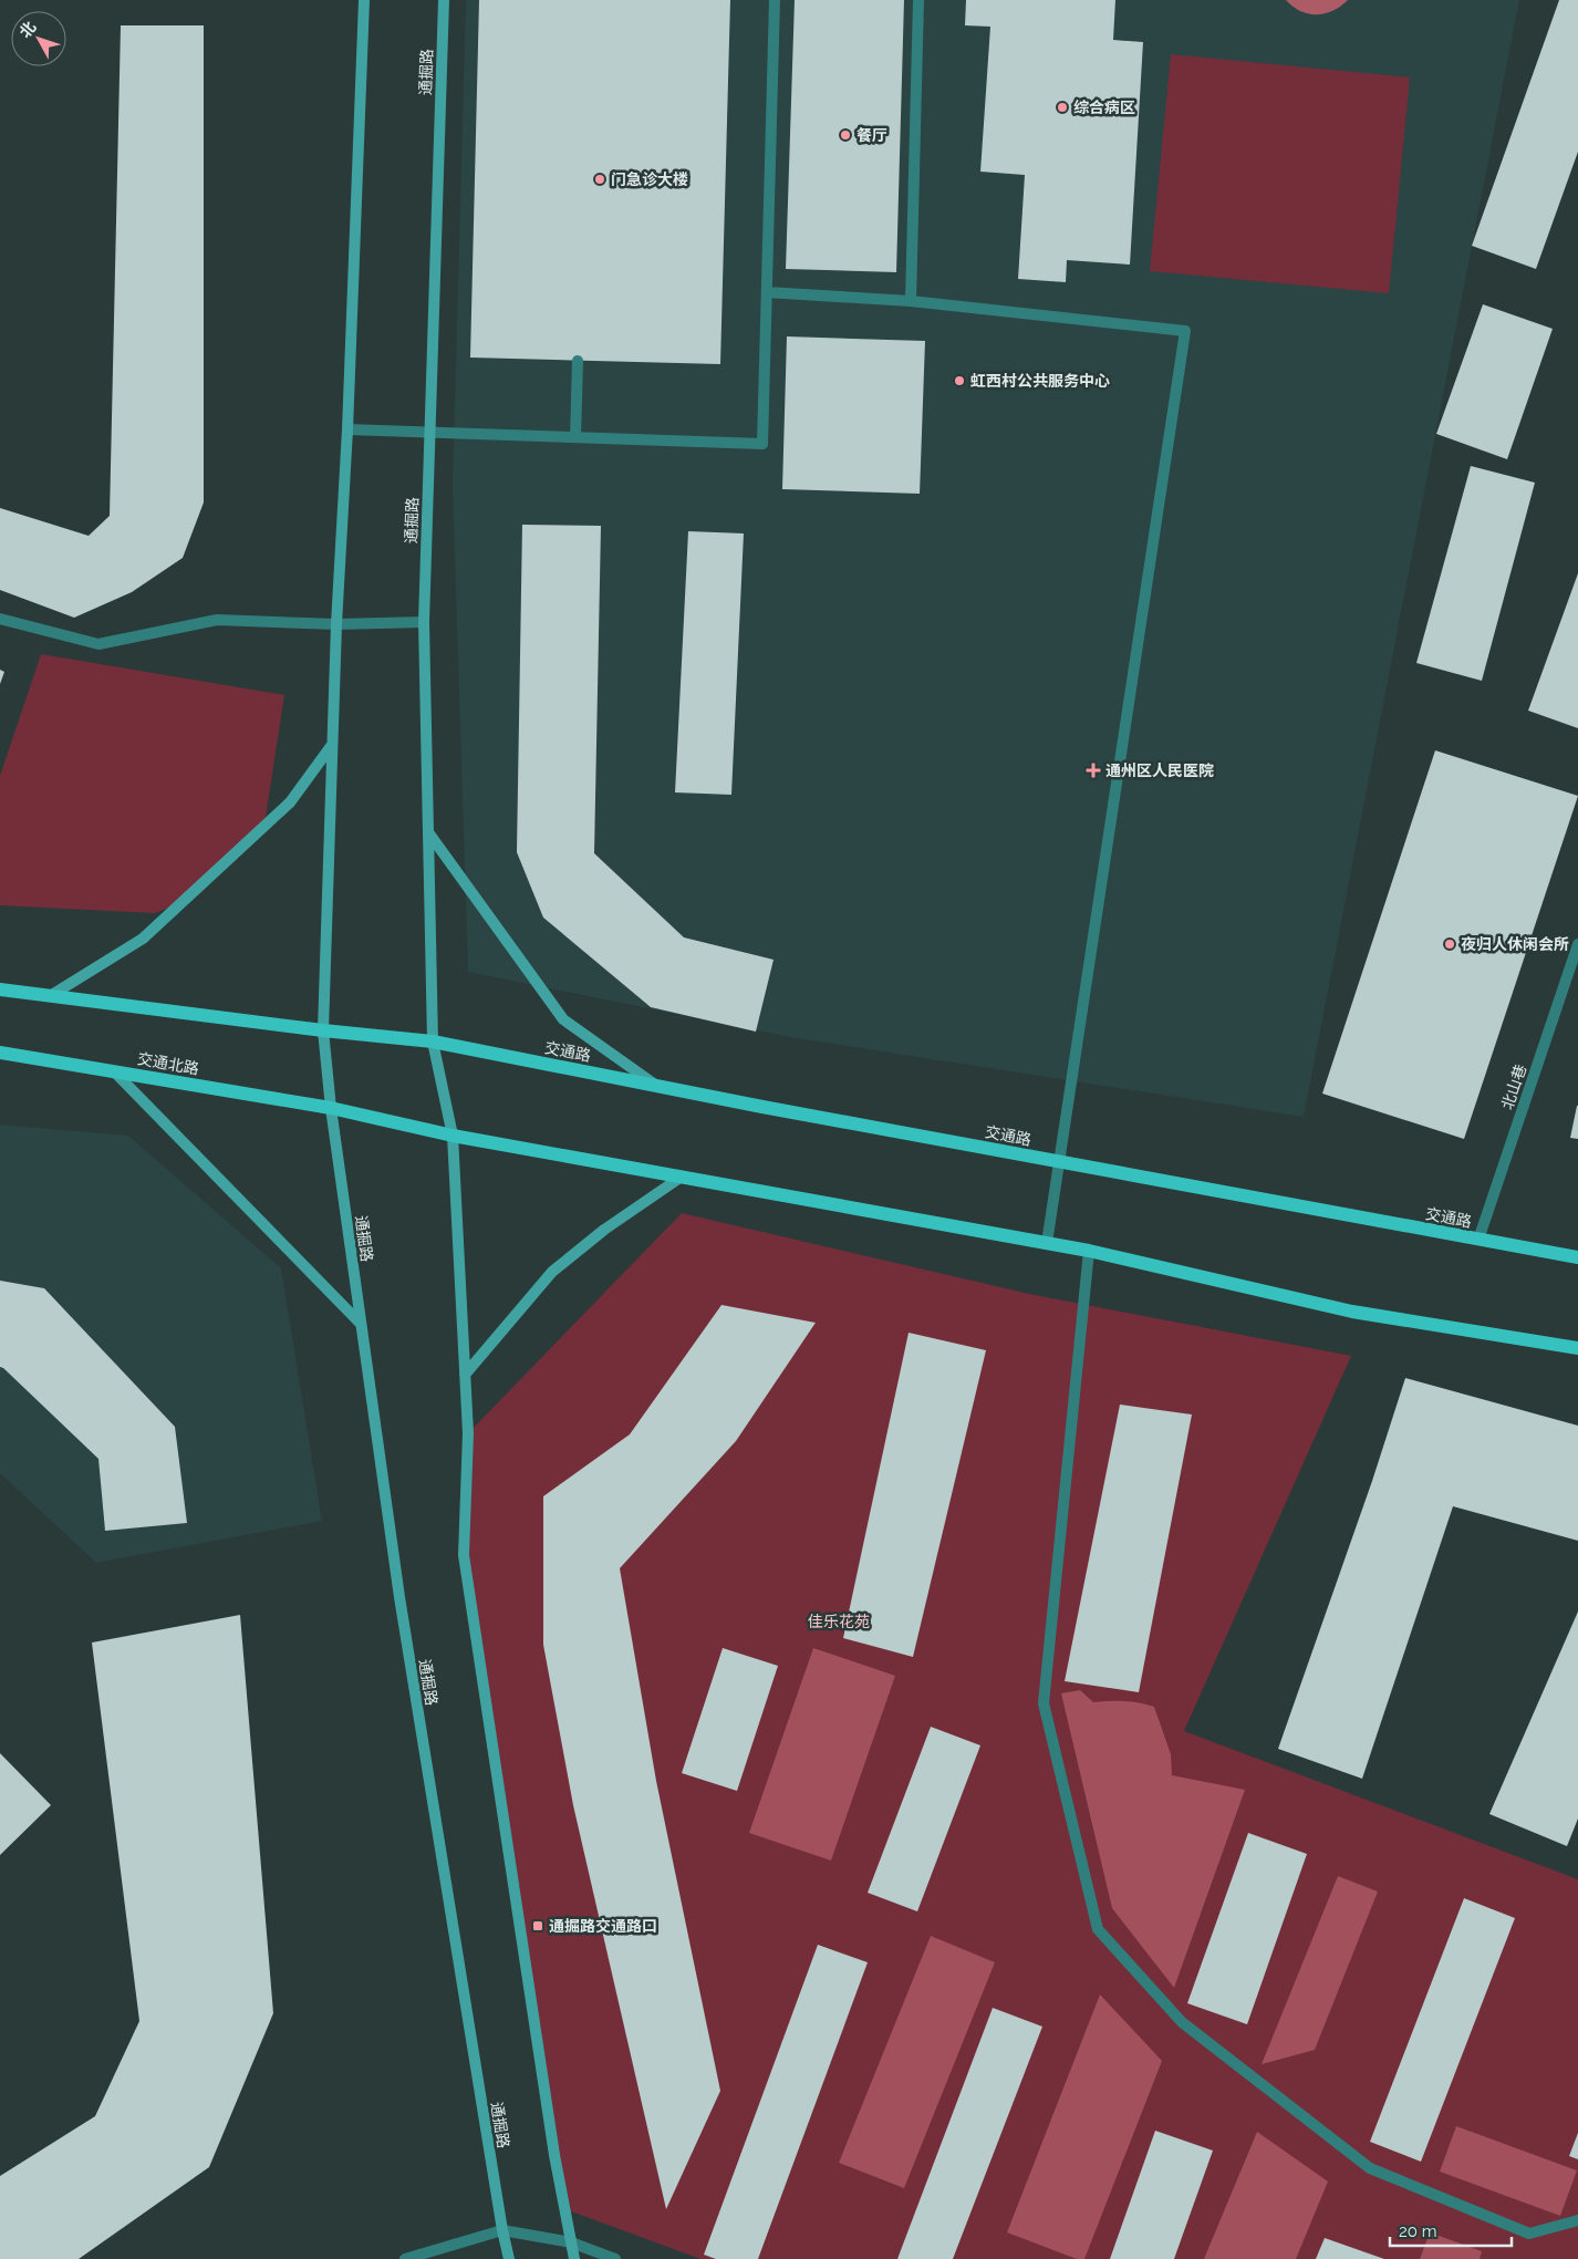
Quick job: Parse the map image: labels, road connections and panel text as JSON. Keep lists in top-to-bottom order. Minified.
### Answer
{"streets":{"main road":["通掘路","交通路","交通北路"],"street":["北山巷"]},"crossings":[["通掘路","交通路"],["通掘路","交通北路"],["交通路","北山巷"]],"parks":["佳乐花苑"],"places":{"other":["综合病区","餐厅","门急诊大楼","虹西村公共服务中心","夜归人休闲会所"],"health":["通州区人民医院"],"transit":["通掘路交通路口"]},"scale_bar":"20 m","north":"top left"}
